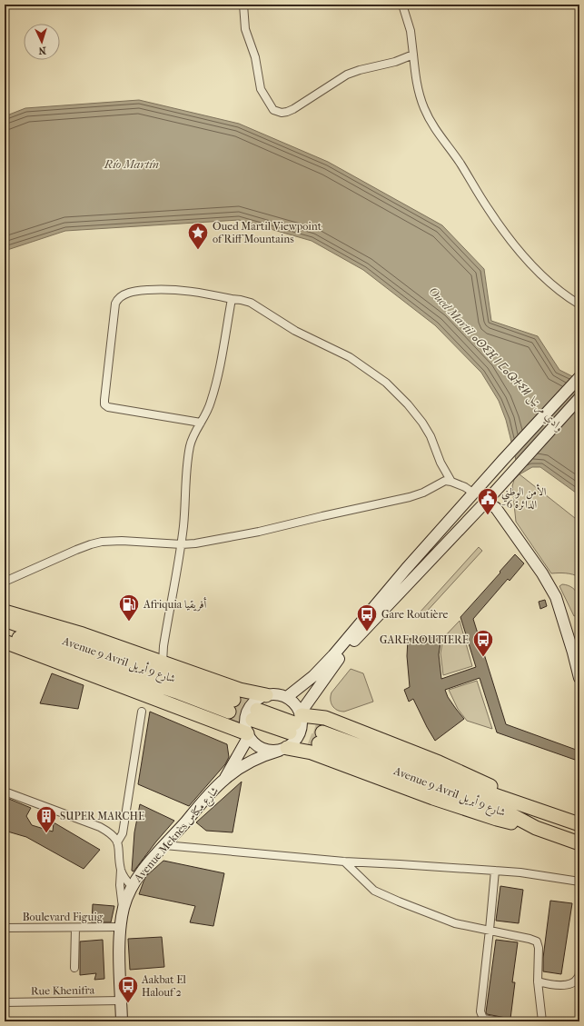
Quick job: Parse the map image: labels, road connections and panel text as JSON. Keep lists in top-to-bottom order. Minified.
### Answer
{"streets":{"highway":["Avenue 9 Avril شارع 9 أبريل"],"street":["Avenue Meknès شارع مكناس","Boulevard Figuig","Rue Khenifra"]},"crossings":[["Avenue Meknès شارع مكناس","Boulevard Figuig"],["Avenue Meknès شارع مكناس","Rue Khenifra"]],"water":["Río Martín","Oued Martil ⴰⵙⵉⴼ ⵏ ⵎⴰⵕⵜⵉⵍ وادي مرتيل"],"places":{"place":["Oued Martil Viewpoint of Riff Mountains"],"public building":["الأمن الوطني - الدائرة 6"],"fuel station":["Afriquia أفريقيا"],"bus stop":["Gare Routière","GARE ROUTIERE","Aakbat El Halouf 2"],"building":["SUPER MARCHE"]},"north":"bottom"}
